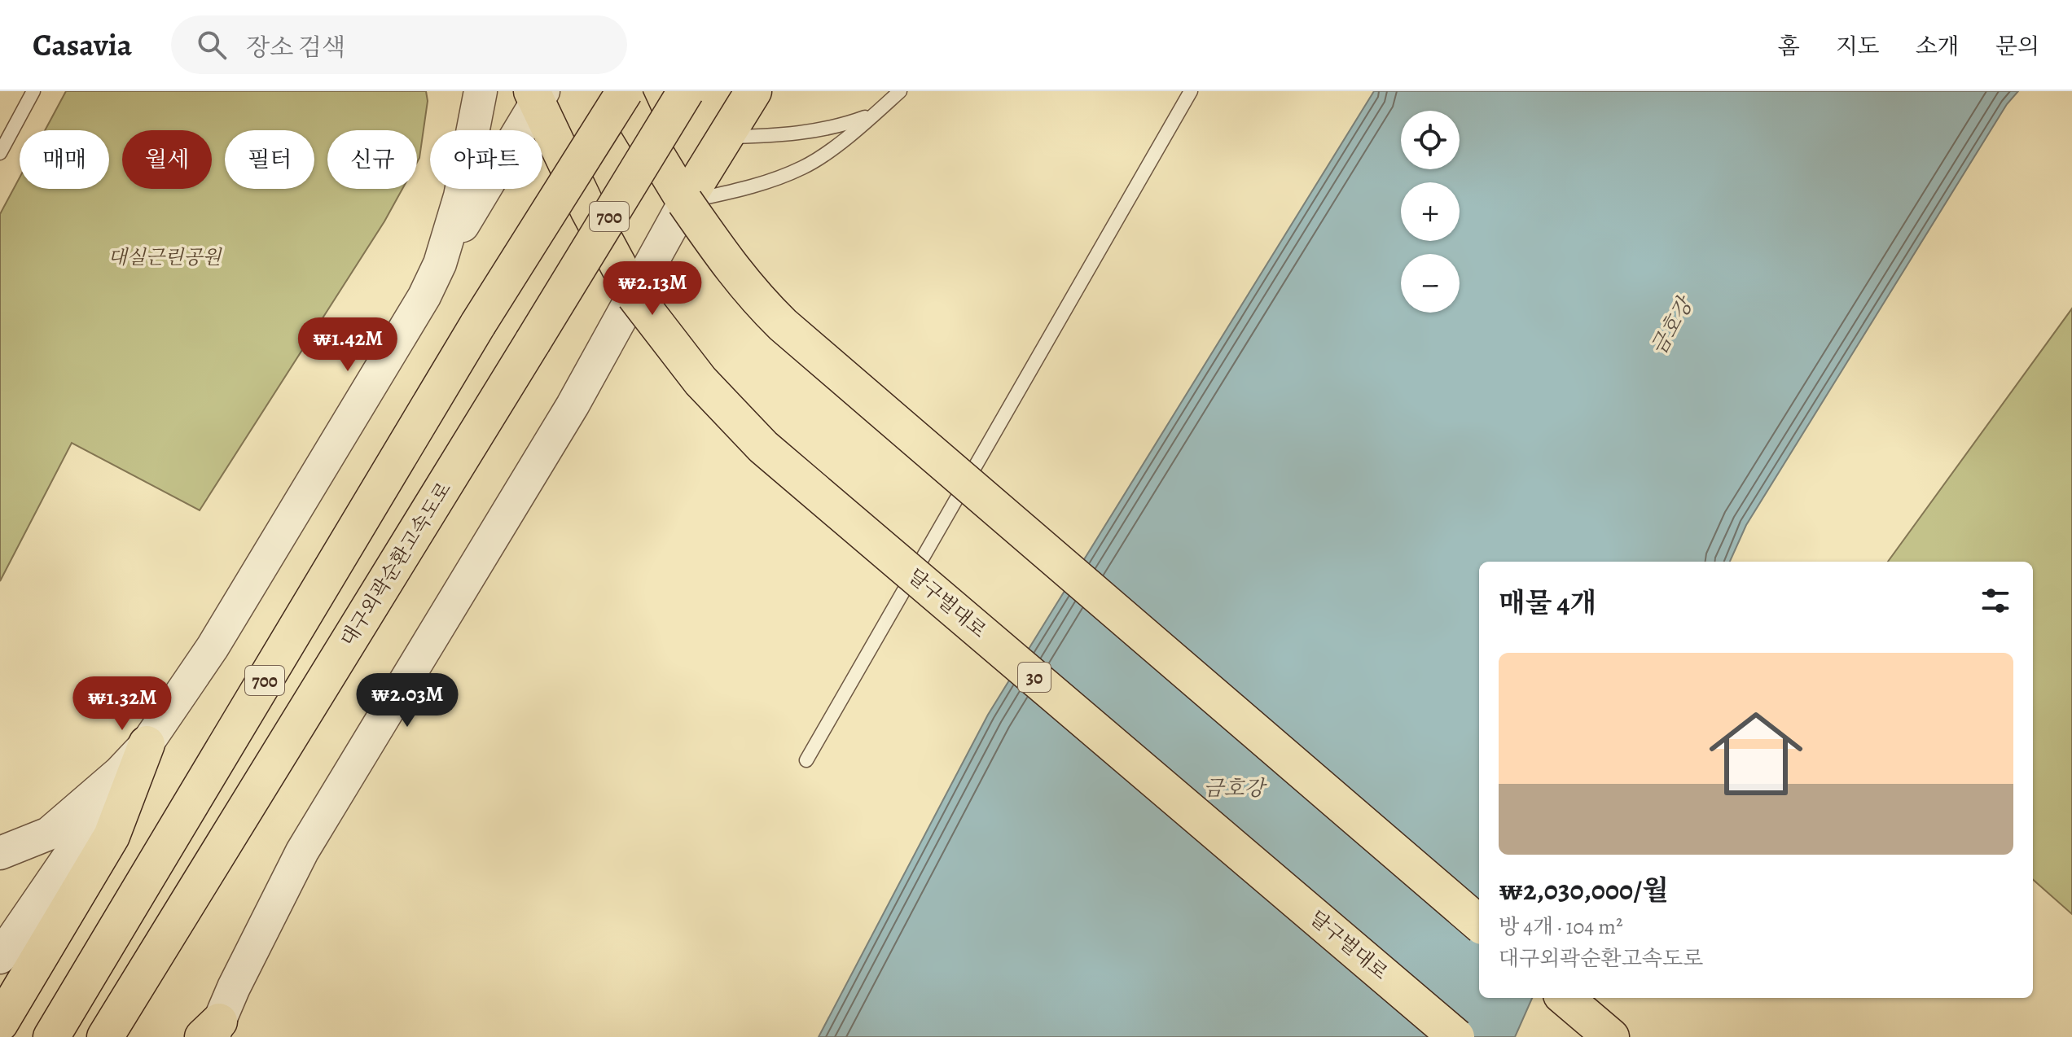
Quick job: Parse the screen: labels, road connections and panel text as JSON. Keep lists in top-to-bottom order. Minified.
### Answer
{"streets":{"main road":["700","대구외곽순환고속도로","달구벌대로","30"]},"water":["금호강"],"parks":["대실근린공원"],"page":{"header":"Casavia","search":"장소 검색","nav":["홈","지도","소개","문의"],"map_buttons":["+","−"],"chip":["매매","월세","필터","신규","아파트"],"price":["₩2.13M","₩1.42M","₩2.03M","₩1.32M"],"heading":"매물 4개","list":[{"name":"₩2,030,000/월","note":"방 4개 · 104 m² · 대구외곽순환고속도로"}]}}
